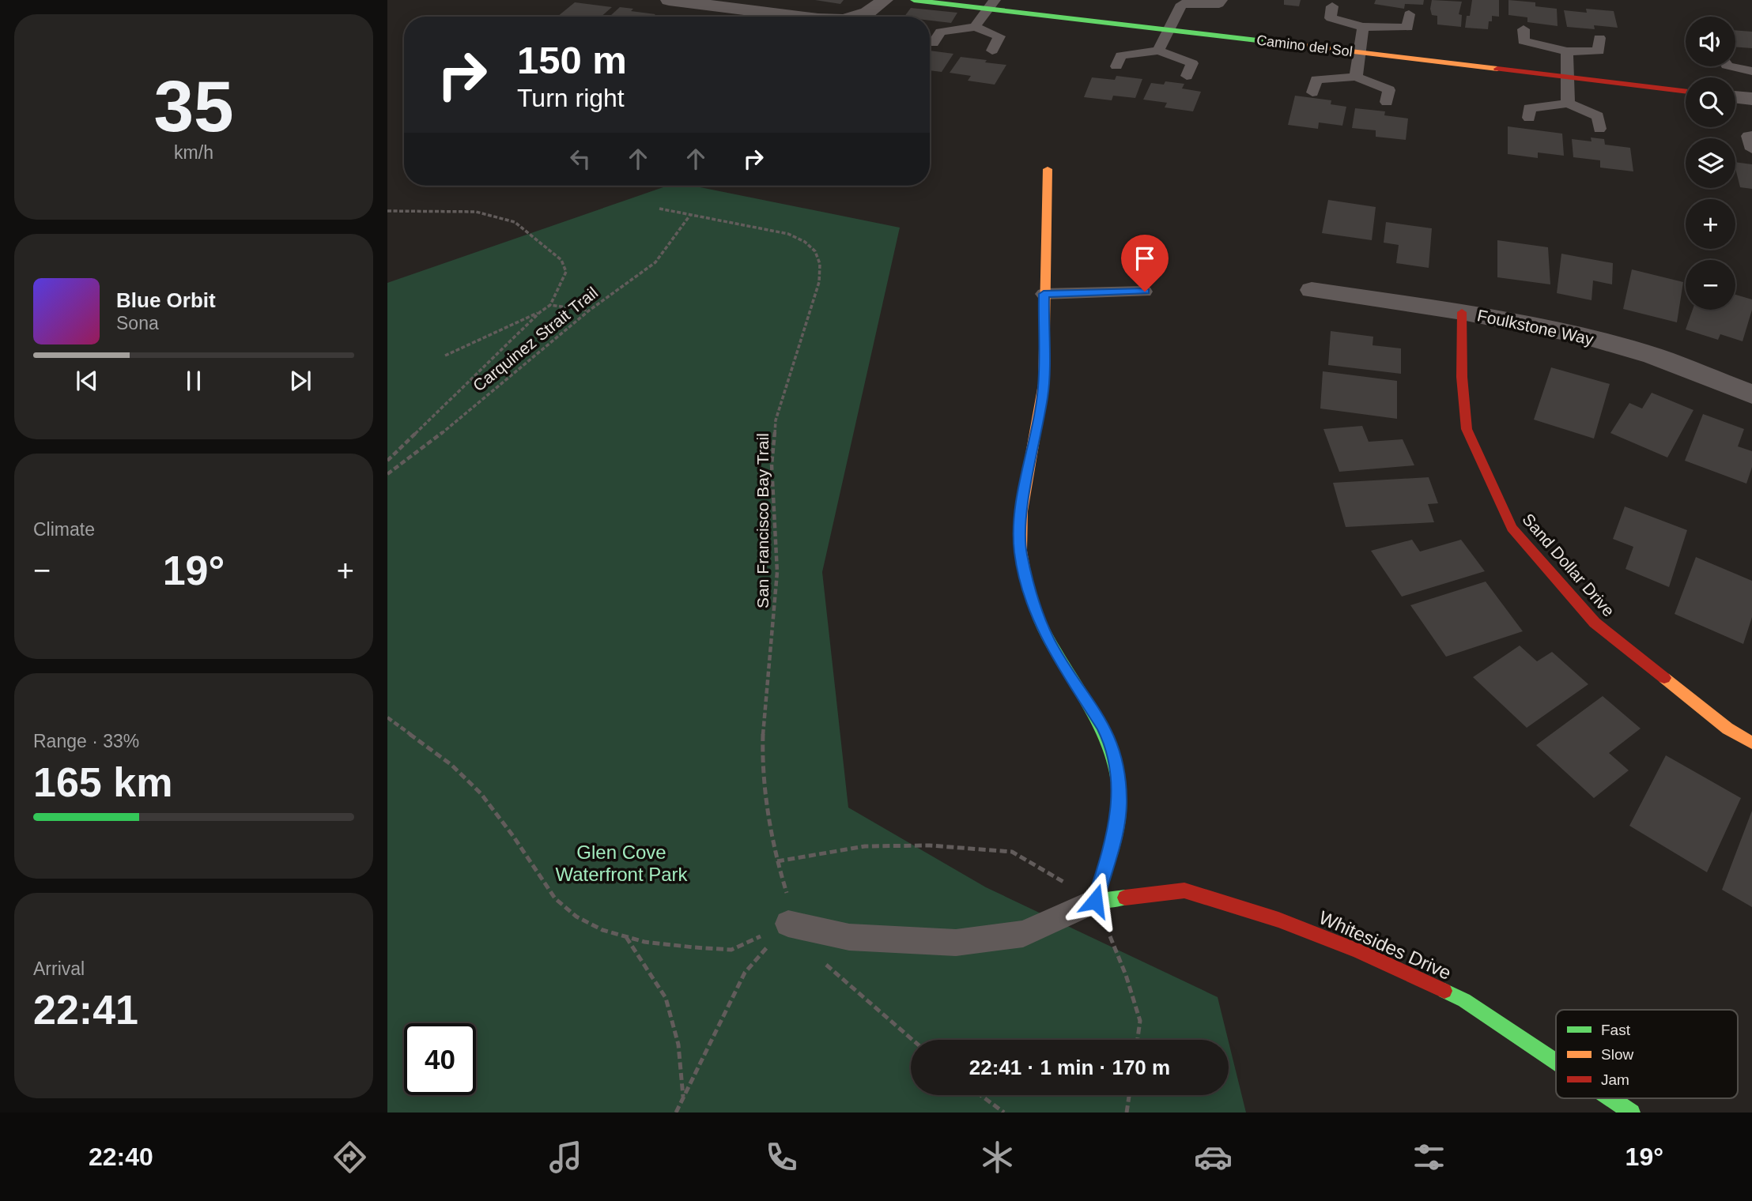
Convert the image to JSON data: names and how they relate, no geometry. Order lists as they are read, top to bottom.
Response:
{
  "streets": {
    "street": [
      "Camino del Sol",
      "Foulkstone Way",
      "Sand Dollar Drive",
      "Whitesides Drive"
    ],
    "path": ["Carquinez Strait Trail", "San Francisco Bay Trail"]
  },
  "crossings": [
    ["Foulkstone Way", "Sand Dollar Drive"],
    ["Carquinez Strait Trail", "San Francisco Bay Trail"],
    ["San Francisco Bay Trail", "Whitesides Drive"]
  ],
  "parks": ["Glen Cove Waterfront Park"],
  "legend": ["Fast", "Slow", "Jam"],
  "page": {
    "tile": [
      ["35", "km/h"],
      "Climate",
      ["Range · 33%", "165 km"],
      ["Arrival", "22:41"]
    ],
    "map_buttons": ["+", "−"],
    "turn": ["150 m", "Turn right"],
    "song": ["Blue Orbit", "Sona"],
    "heat": ["−", "19°", "+"],
    "limit": "40",
    "trip": "22:41 · 1 min · 170 m",
    "tabs": ["22:40", "19°"]
  }
}
